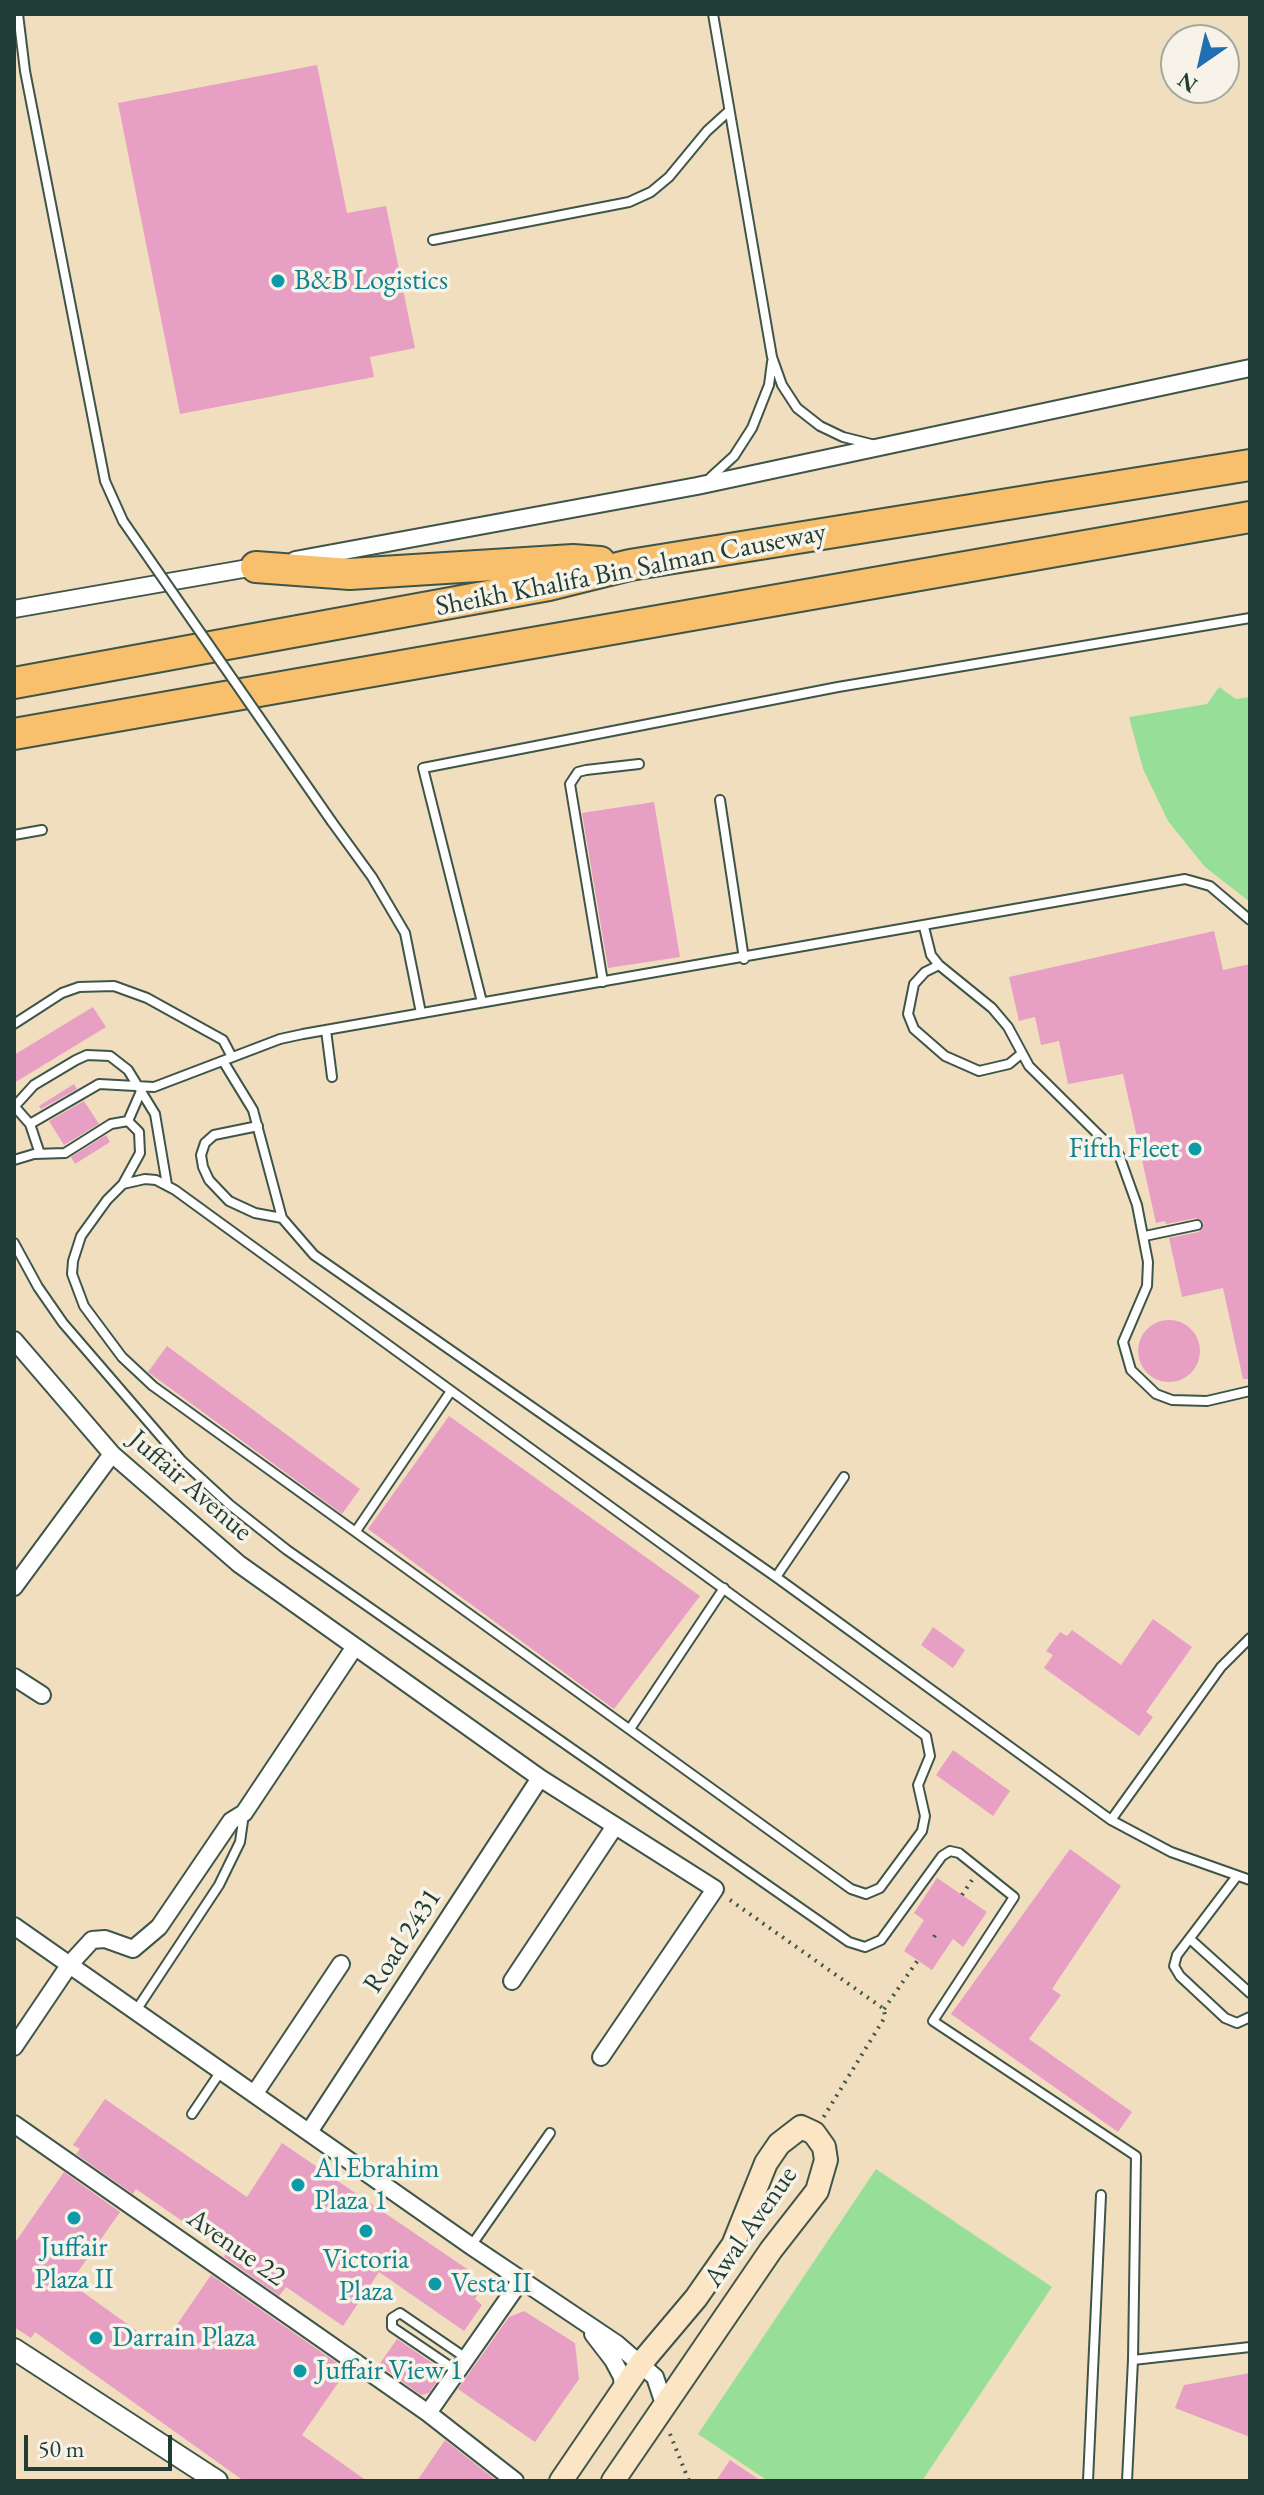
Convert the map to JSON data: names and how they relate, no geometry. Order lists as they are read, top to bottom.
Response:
{
  "streets": {
    "highway": ["Sheikh Khalifa Bin Salman Causeway"],
    "main road": ["Awal Avenue"],
    "street": ["Juffair Avenue", "Road 2431", "Avenue 22"]
  },
  "crossings": [
    ["Juffair Avenue", "Road 2431"]
  ],
  "places": [
    "B&B Logistics",
    "Fifth Fleet",
    "Al Ebrahim Plaza 1",
    "Juffair Plaza II",
    "Victoria Plaza",
    "Vesta II",
    "Darrain Plaza",
    "Juffair View 1"
  ],
  "scale_bar": "50 m",
  "north": "bottom left"
}
